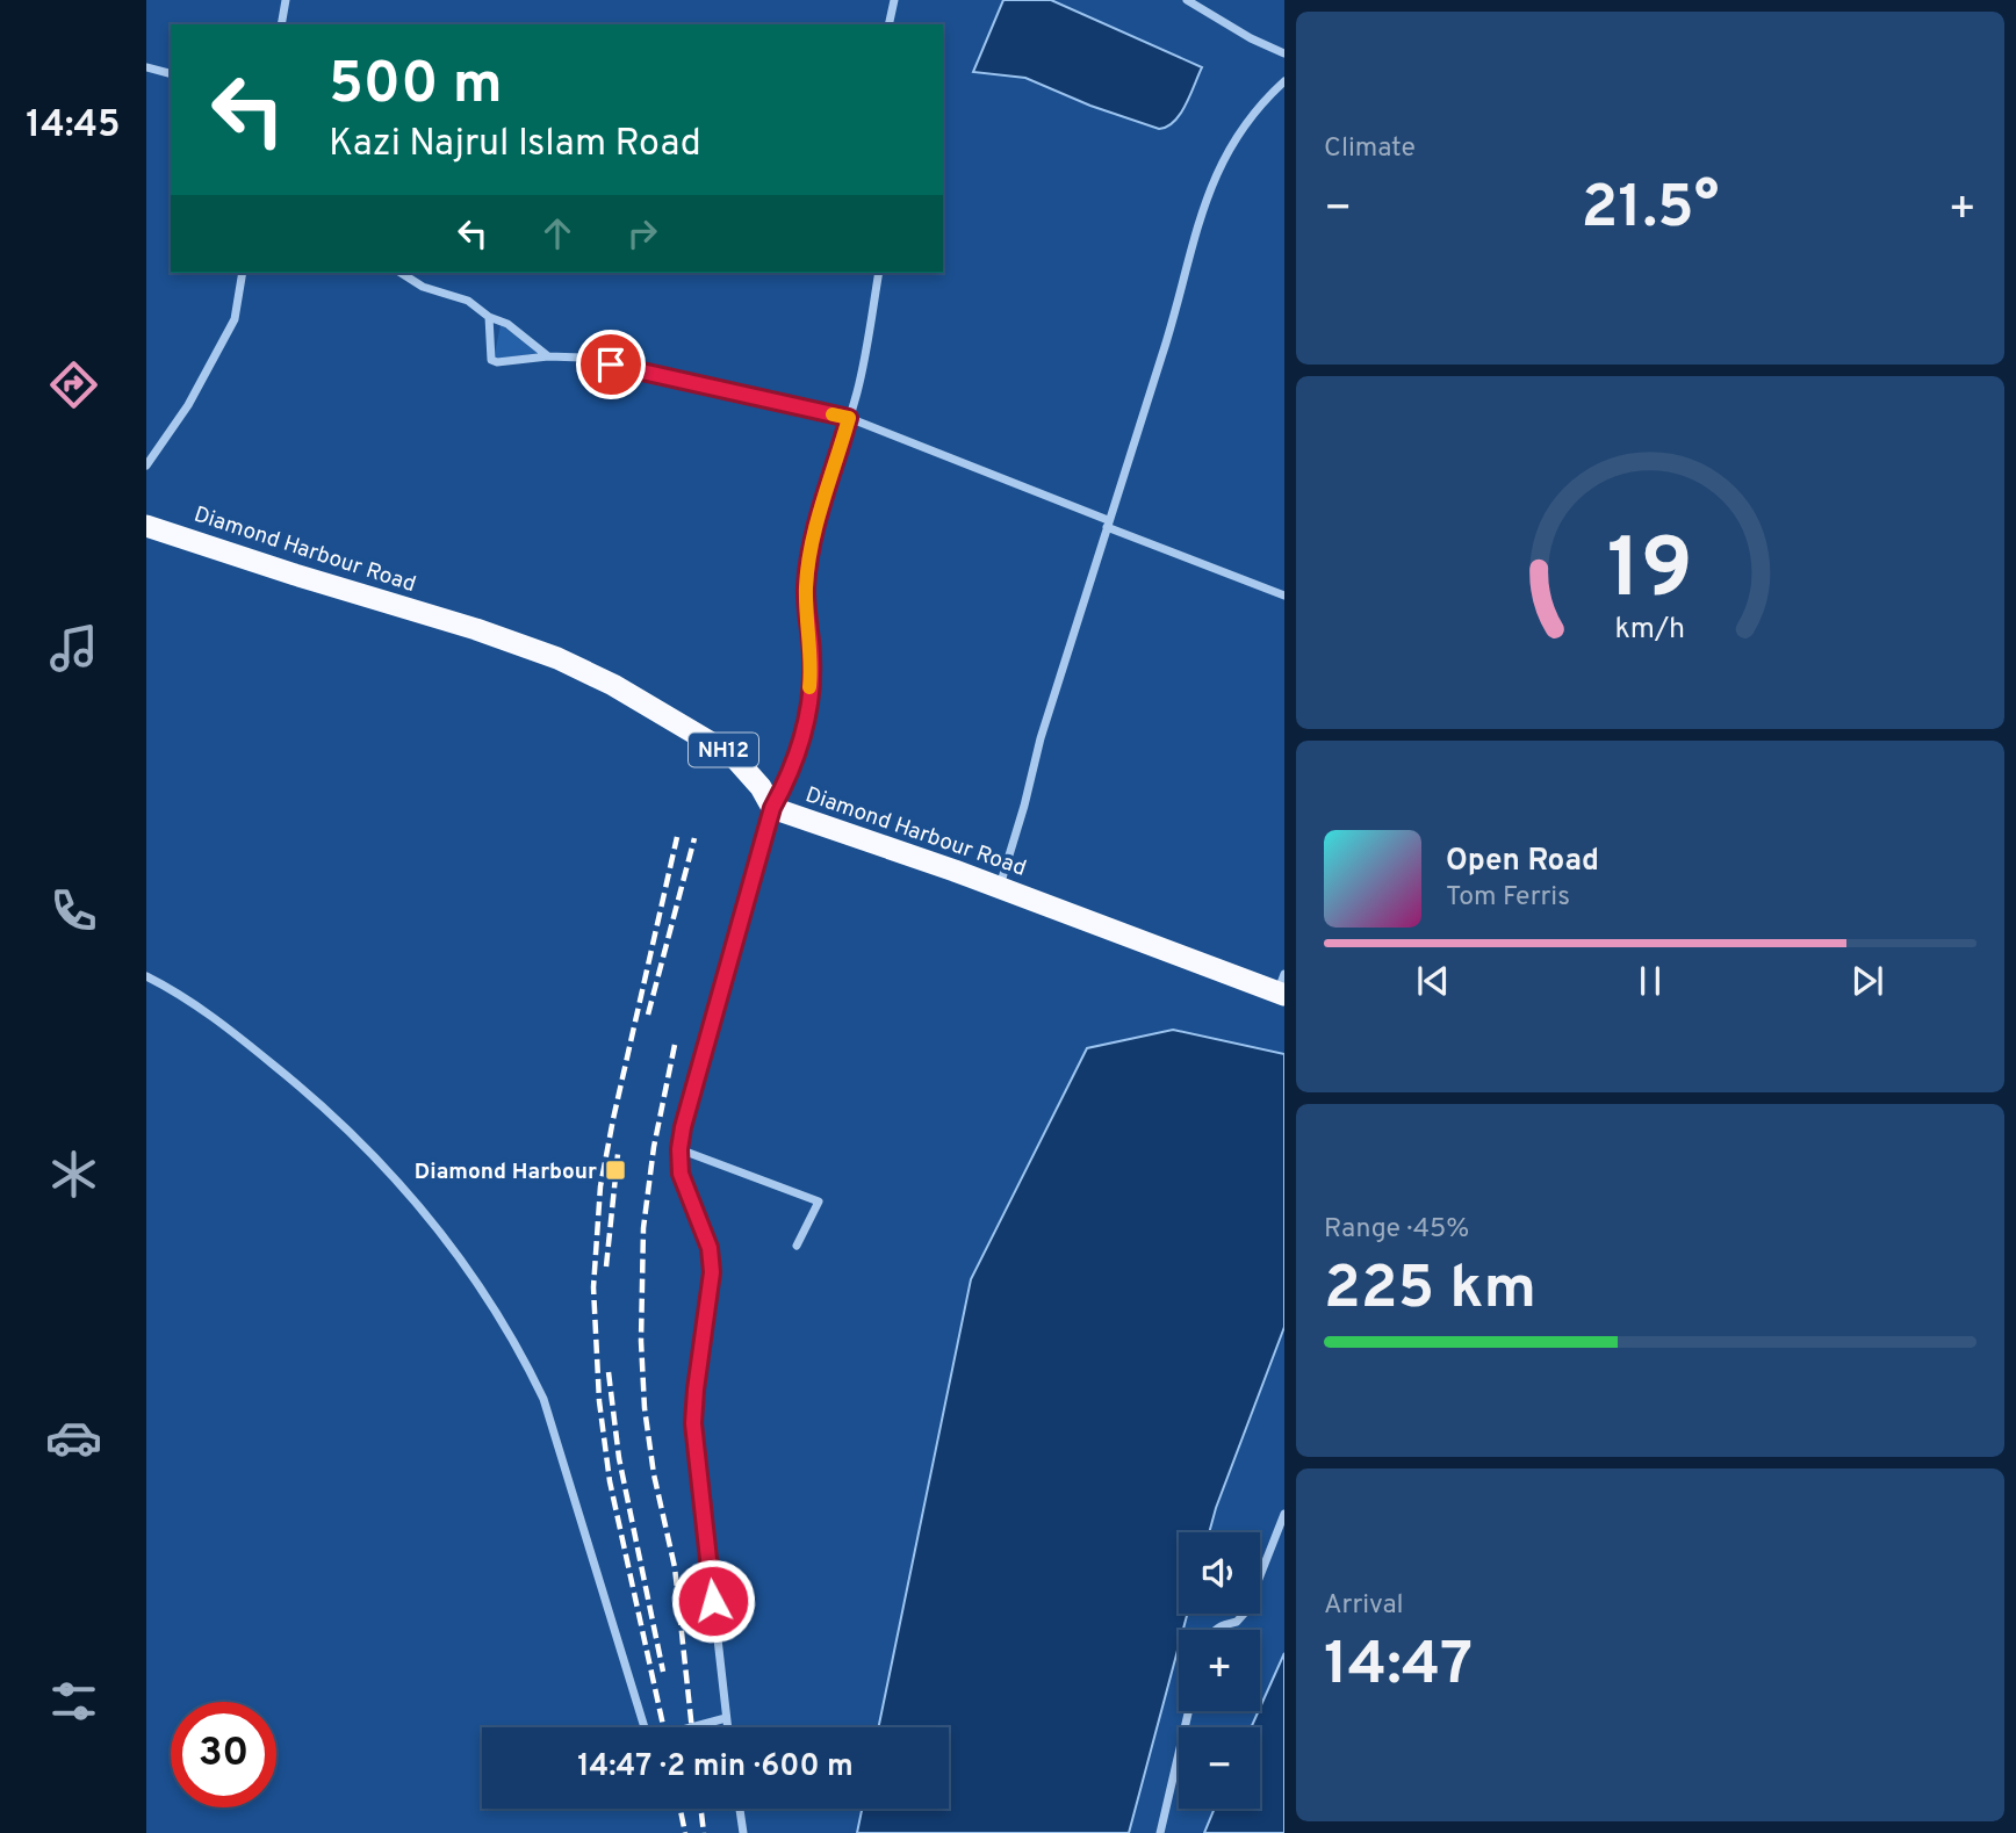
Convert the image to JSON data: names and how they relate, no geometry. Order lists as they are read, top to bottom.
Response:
{
  "streets": {
    "highway": ["Diamond Harbour Road", "NH12"]
  },
  "places": {
    "transit": ["Diamond Harbour"]
  },
  "page": {
    "tabs": "14:45",
    "tile": [
      "Climate",
      ["Range · 45%", "225 km"],
      ["Arrival", "14:47"]
    ],
    "turn": ["500 m", "Kazi Najrul Islam Road"],
    "heat": ["−", "21.5°", "+"],
    "song": ["Open Road", "Tom Ferris"],
    "map_buttons": ["+", "−"],
    "limit": "30",
    "trip": "14:47 · 2 min · 600 m",
    "gauge": ["19", "km/h"]
  }
}
